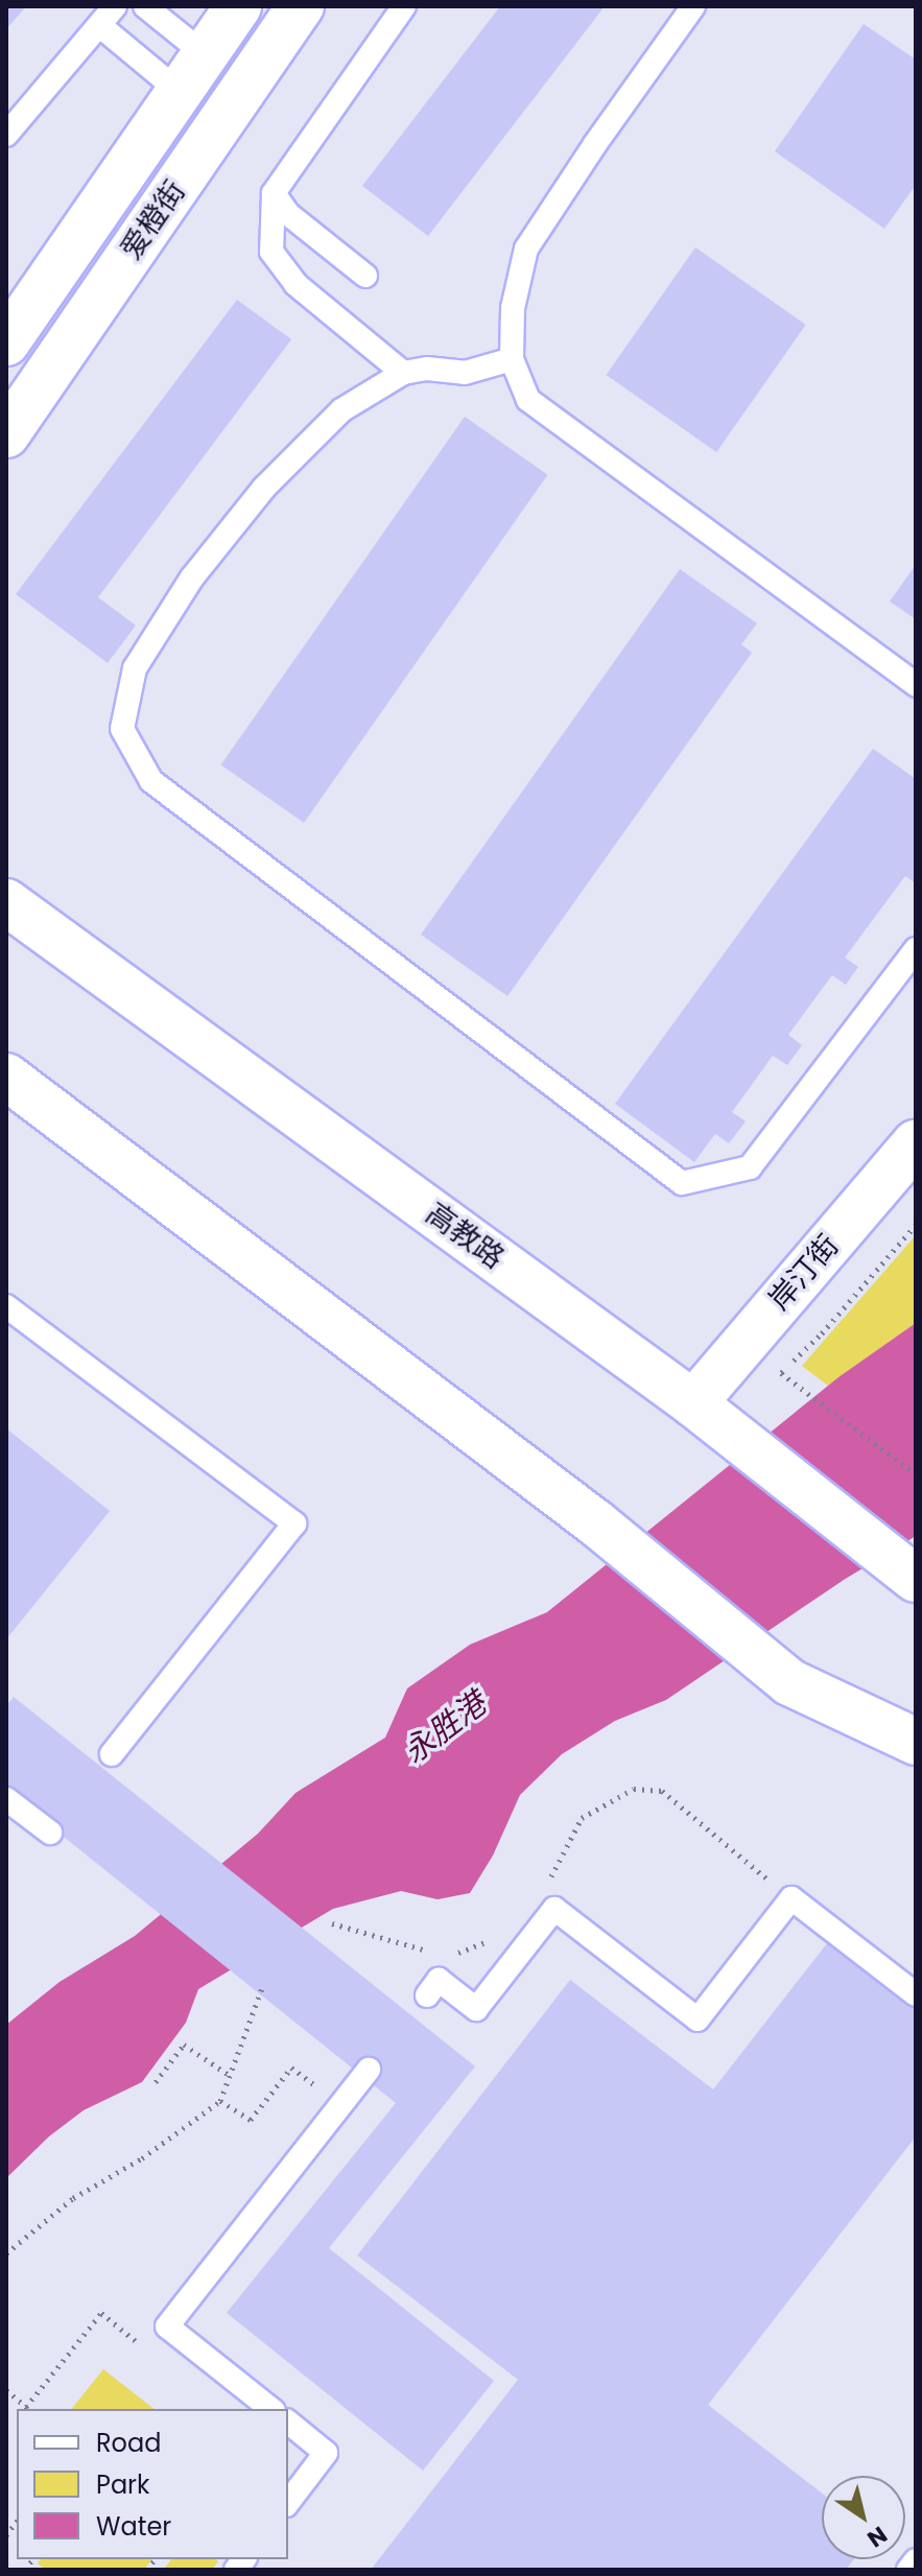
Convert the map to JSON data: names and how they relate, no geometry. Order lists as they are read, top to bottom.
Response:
{
  "streets": {
    "main road": ["爱橙街", "高教路", "岸汀街"]
  },
  "crossings": [
    ["高教路", "岸汀街"]
  ],
  "water": ["永胜港"],
  "legend": ["Road", "Park", "Water"],
  "north": "bottom right"
}
